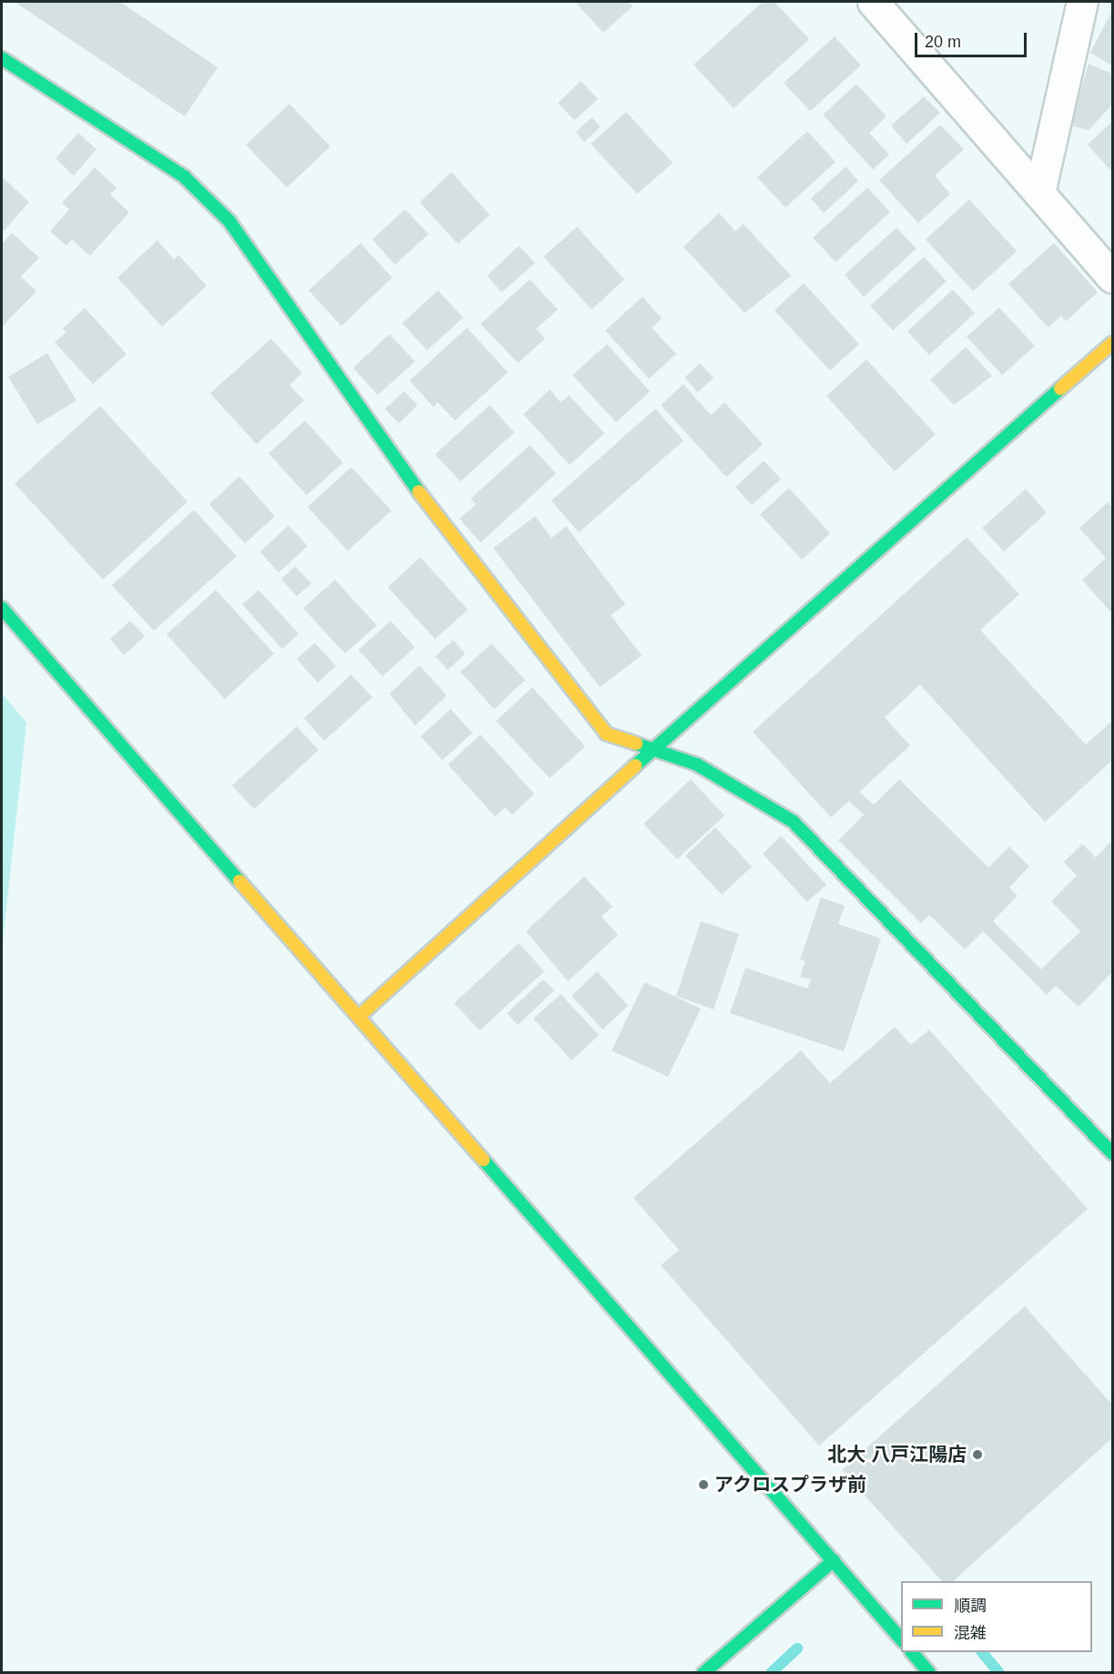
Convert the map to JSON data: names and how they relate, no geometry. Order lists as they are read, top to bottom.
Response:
{
  "places": ["北大 八戸江陽店", "アクロスプラザ前"],
  "legend": ["順調", "混雑"],
  "scale_bar": "20 m"
}
